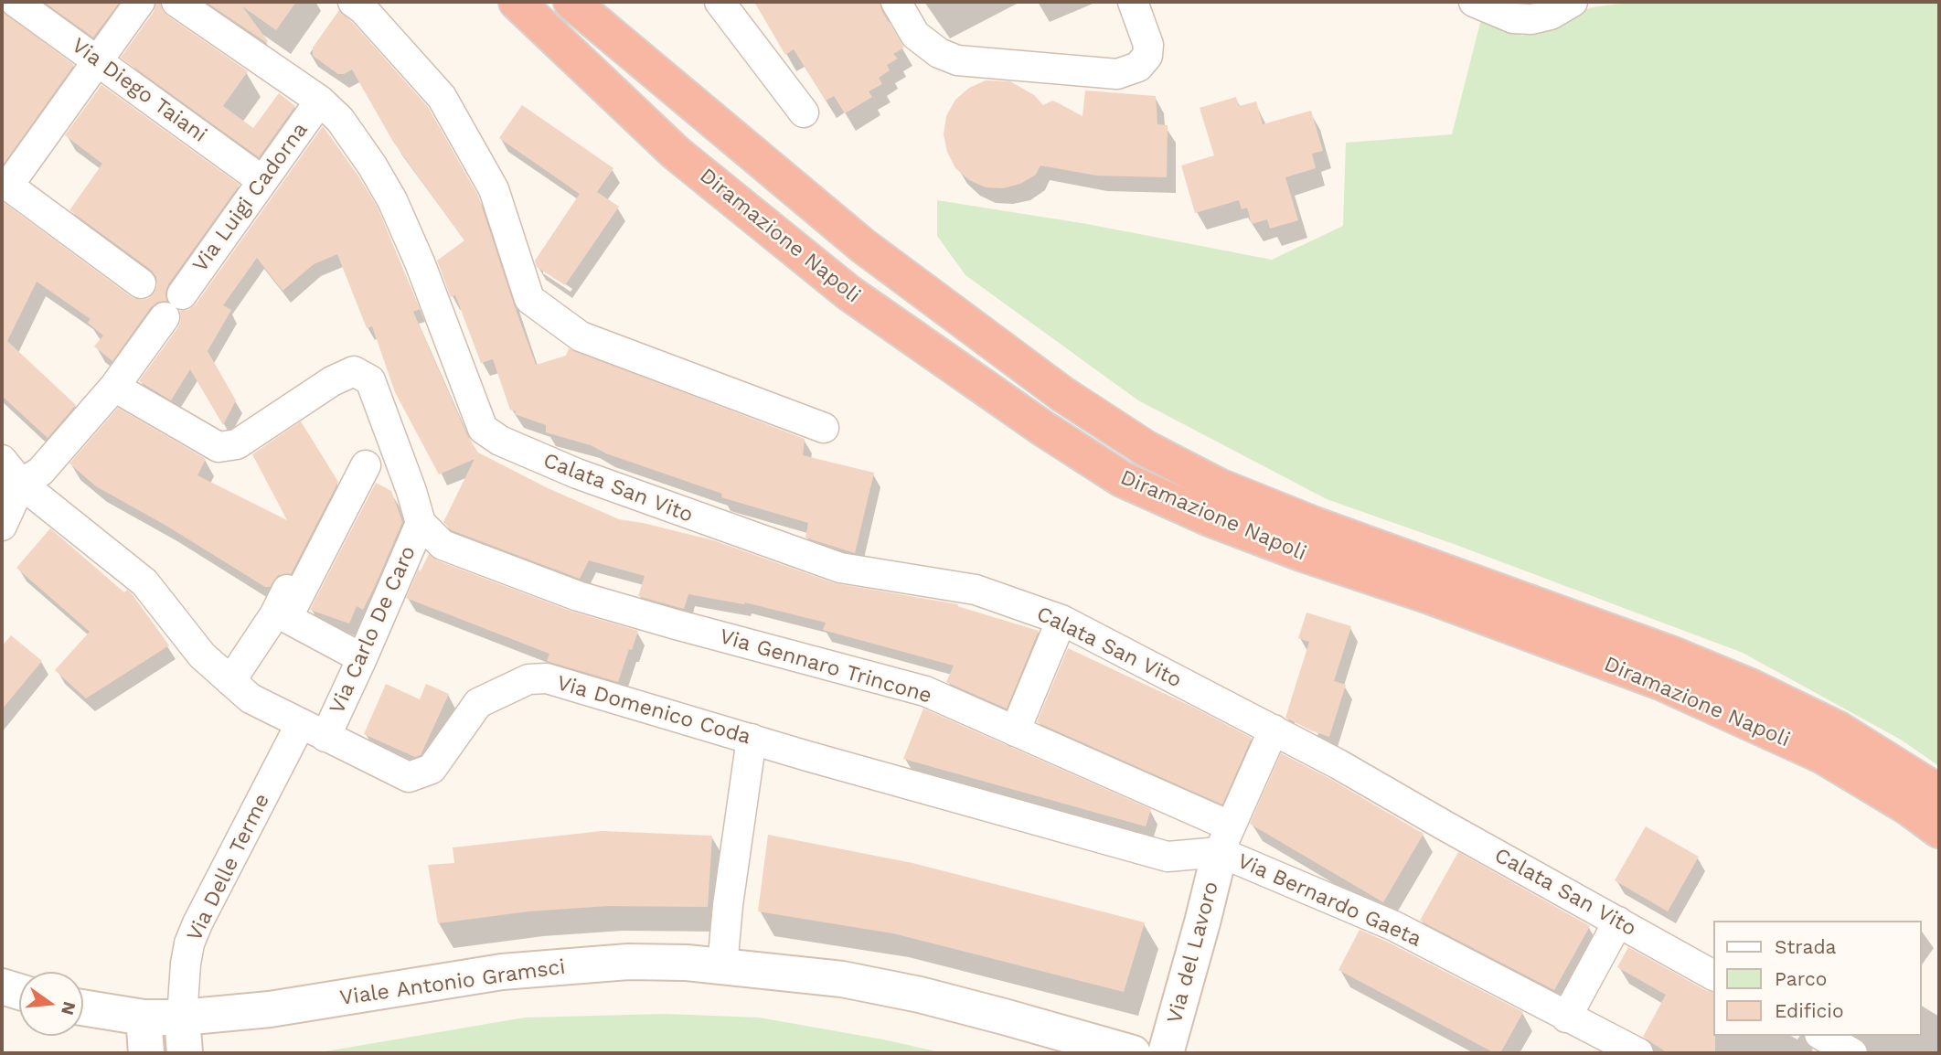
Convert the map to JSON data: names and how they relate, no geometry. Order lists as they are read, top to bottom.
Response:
{
  "streets": {
    "highway": ["Diramazione Napoli"],
    "main road": ["Via del Lavoro", "Viale Antonio Gramsci"],
    "street": [
      "Via Diego Taiani",
      "Via Luigi Cadorna",
      "Calata San Vito",
      "Via Carlo De Caro",
      "Via Gennaro Trincone",
      "Via Domenico Coda",
      "Via Delle Terme",
      "Via Bernardo Gaeta"
    ]
  },
  "crossings": [
    ["Via Diego Taiani", "Via Luigi Cadorna"],
    ["Via Luigi Cadorna", "Calata San Vito"],
    ["Via Carlo De Caro", "Via Gennaro Trincone"],
    ["Via Carlo De Caro", "Via Domenico Coda"],
    ["Via Carlo De Caro", "Via Delle Terme"],
    ["Via Gennaro Trincone", "Via Bernardo Gaeta"],
    ["Via Gennaro Trincone", "Via del Lavoro"],
    ["Via Domenico Coda", "Via Delle Terme"],
    ["Via Domenico Coda", "Via Bernardo Gaeta"],
    ["Via Delle Terme", "Viale Antonio Gramsci"],
    ["Via Bernardo Gaeta", "Via del Lavoro"]
  ],
  "legend": ["Strada", "Parco", "Edificio"],
  "north": "right"
}
